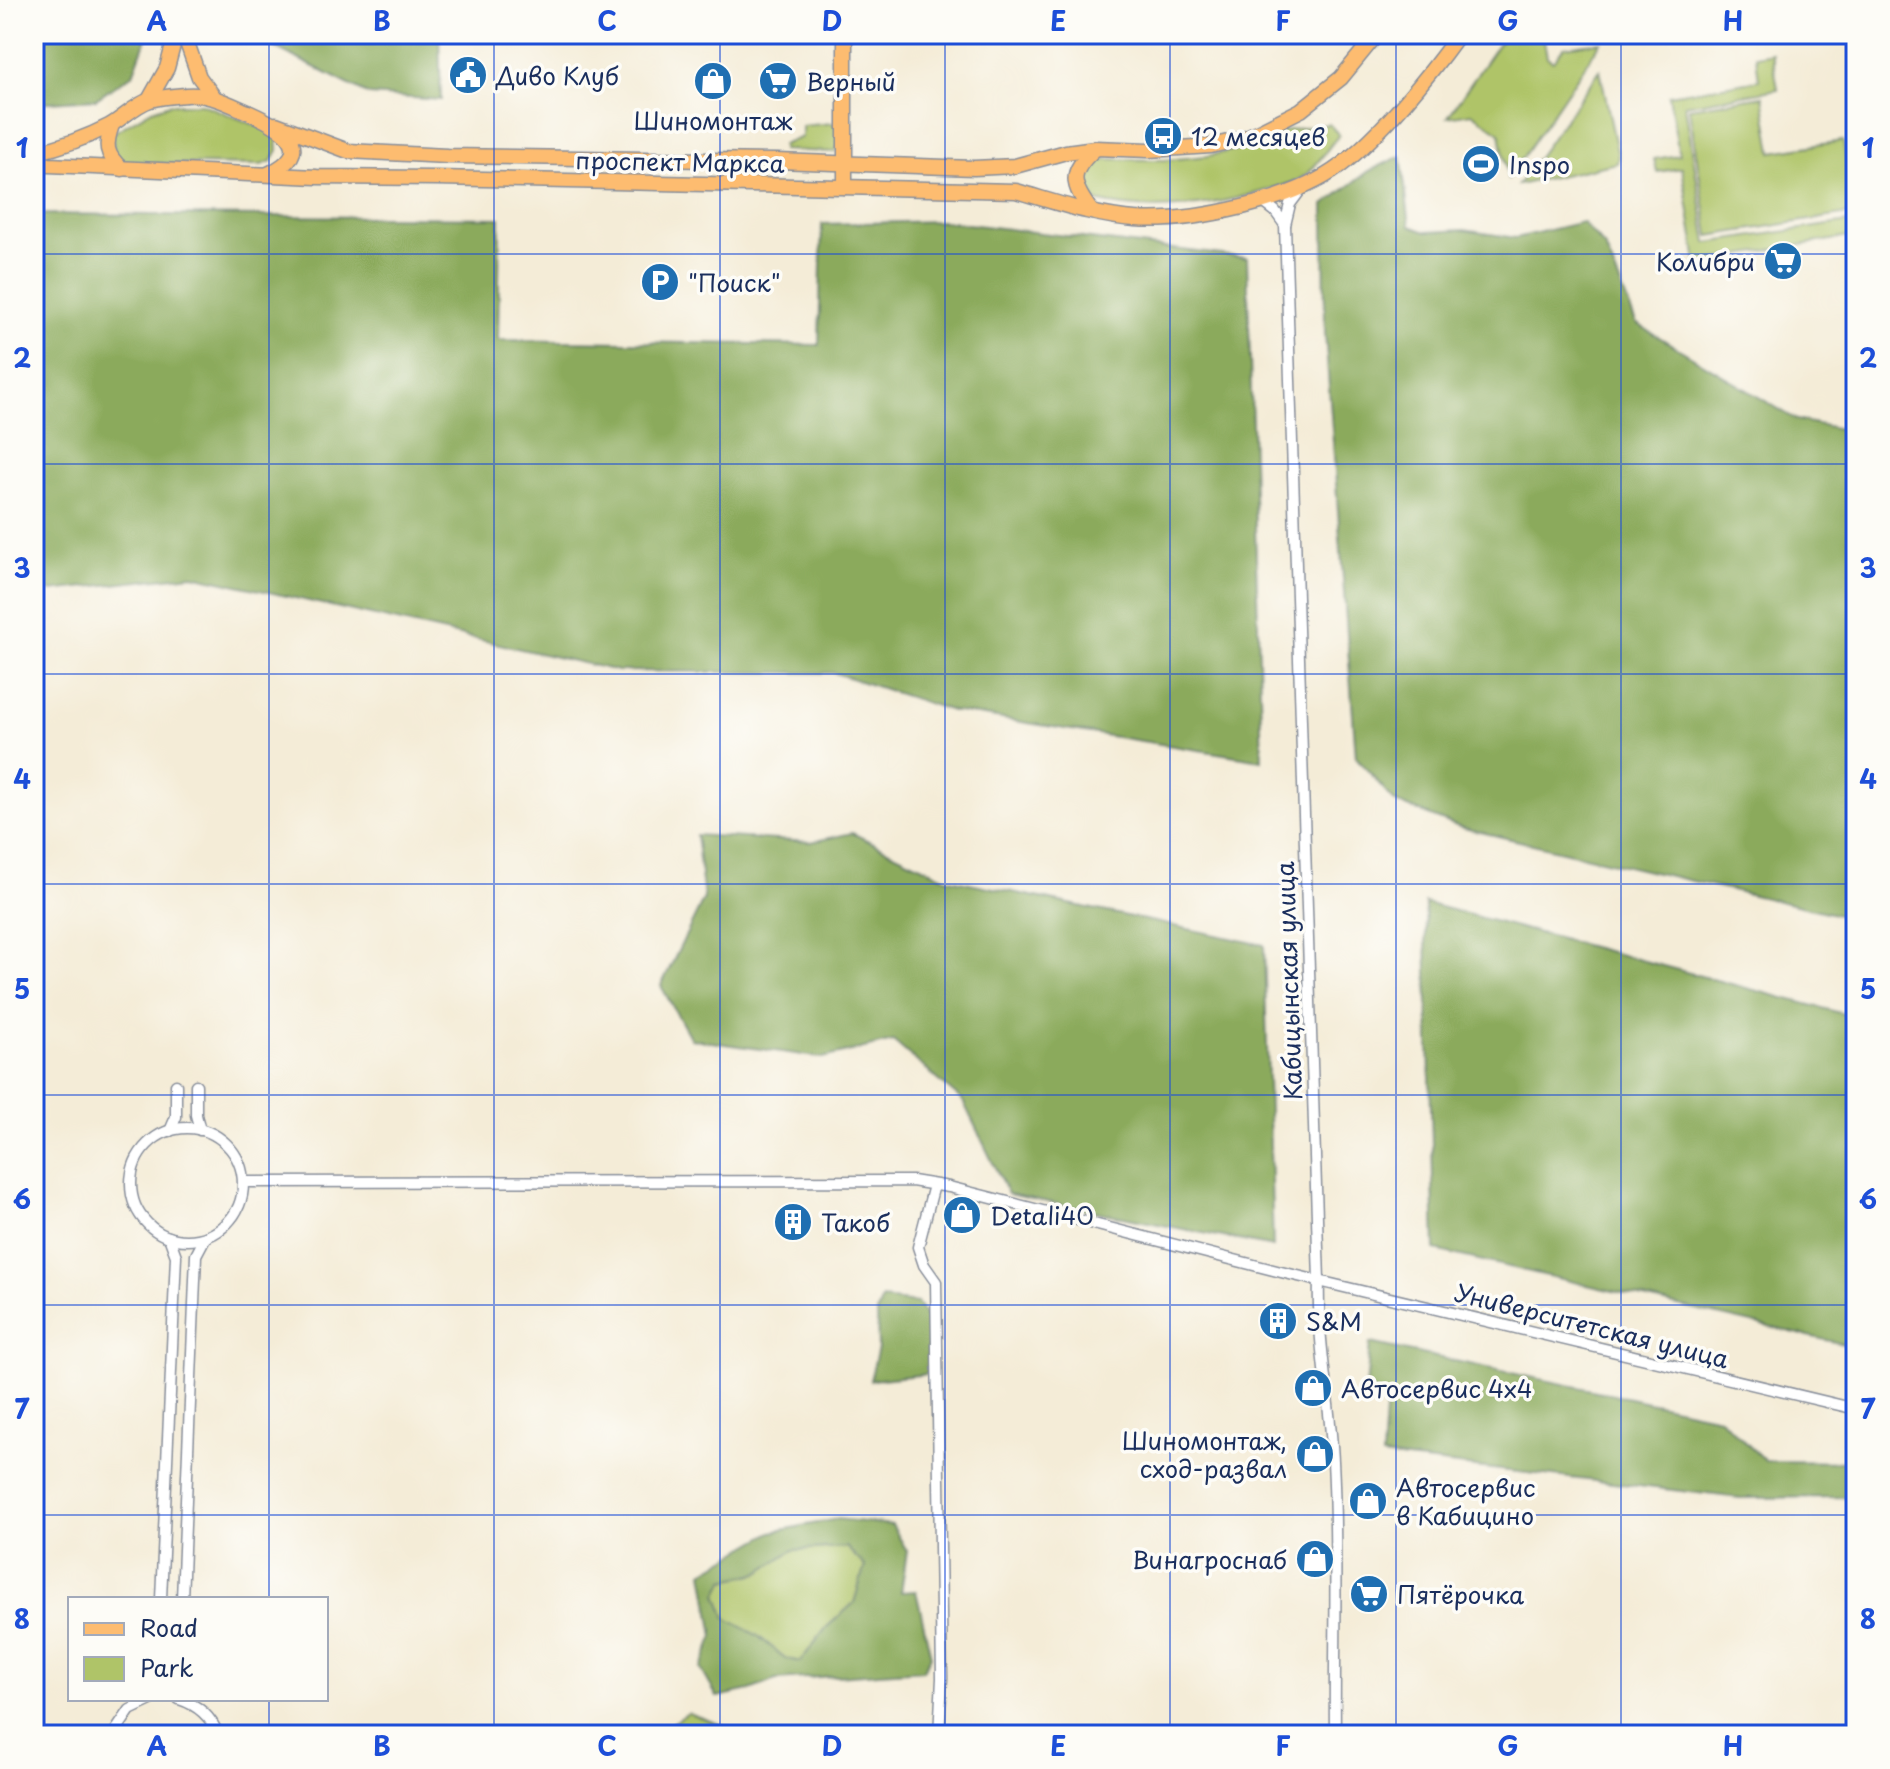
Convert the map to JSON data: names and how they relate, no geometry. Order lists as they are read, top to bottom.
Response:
{
  "streets": {
    "main road": ["проспект Маркса"],
    "street": ["Кабицынская улица", "Университетская улица"]
  },
  "crossings": [
    ["Кабицынская улица", "Университетская улица"]
  ],
  "places": {
    "public building": ["Диво Клуб"],
    "shop": [
      "Шиномонтаж",
      "Detali40",
      "Автосервис 4х4",
      "Шиномонтаж, сход-развал",
      "Автосервис в Кабицино",
      "Винагроснаб"
    ],
    "supermarket": ["Верный", "Колибри", "Пятёрочка"],
    "bus stop": ["12 месяцев"],
    "sports": ["Inspo"],
    "parking": ["\"Поиск\""],
    "building": ["Такоб", "S&M"]
  },
  "legend": ["Road", "Park"],
  "grid": {
    "columns": [
      "A",
      "B",
      "C",
      "D",
      "E",
      "F",
      "G",
      "H"
    ],
    "rows": [
      "1",
      "2",
      "3",
      "4",
      "5",
      "6",
      "7",
      "8"
    ]
  }
}
